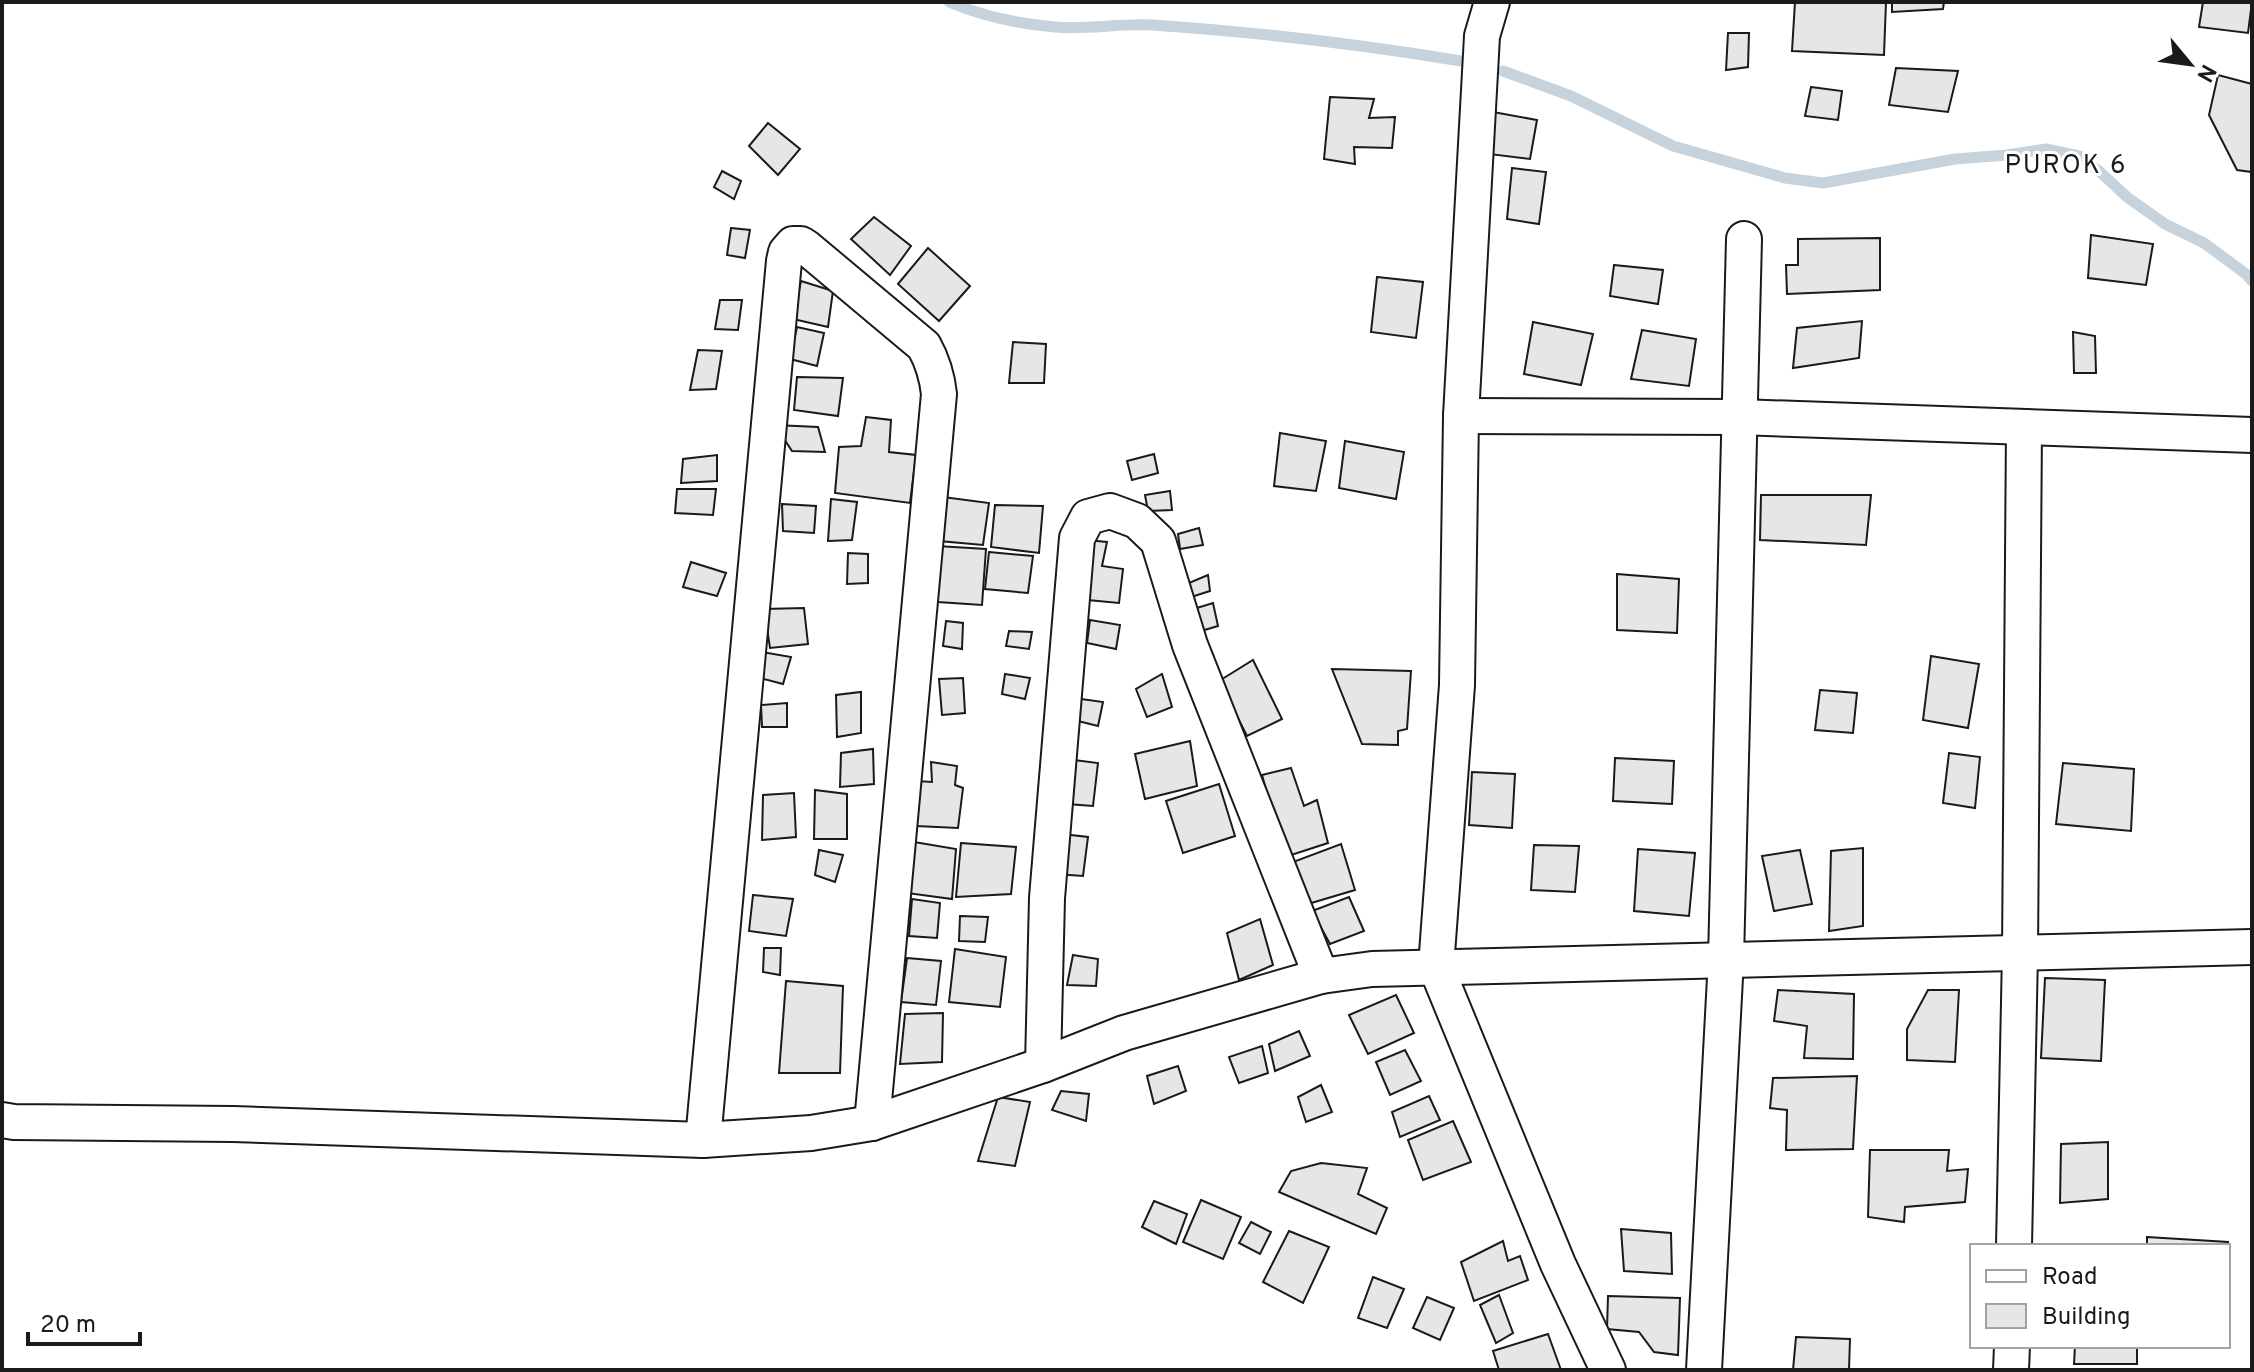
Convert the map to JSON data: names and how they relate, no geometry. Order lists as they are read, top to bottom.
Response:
{
  "districts": ["PUROK 6"],
  "legend": ["Road", "Building"],
  "scale_bar": "20 m",
  "north": "bottom right"
}
